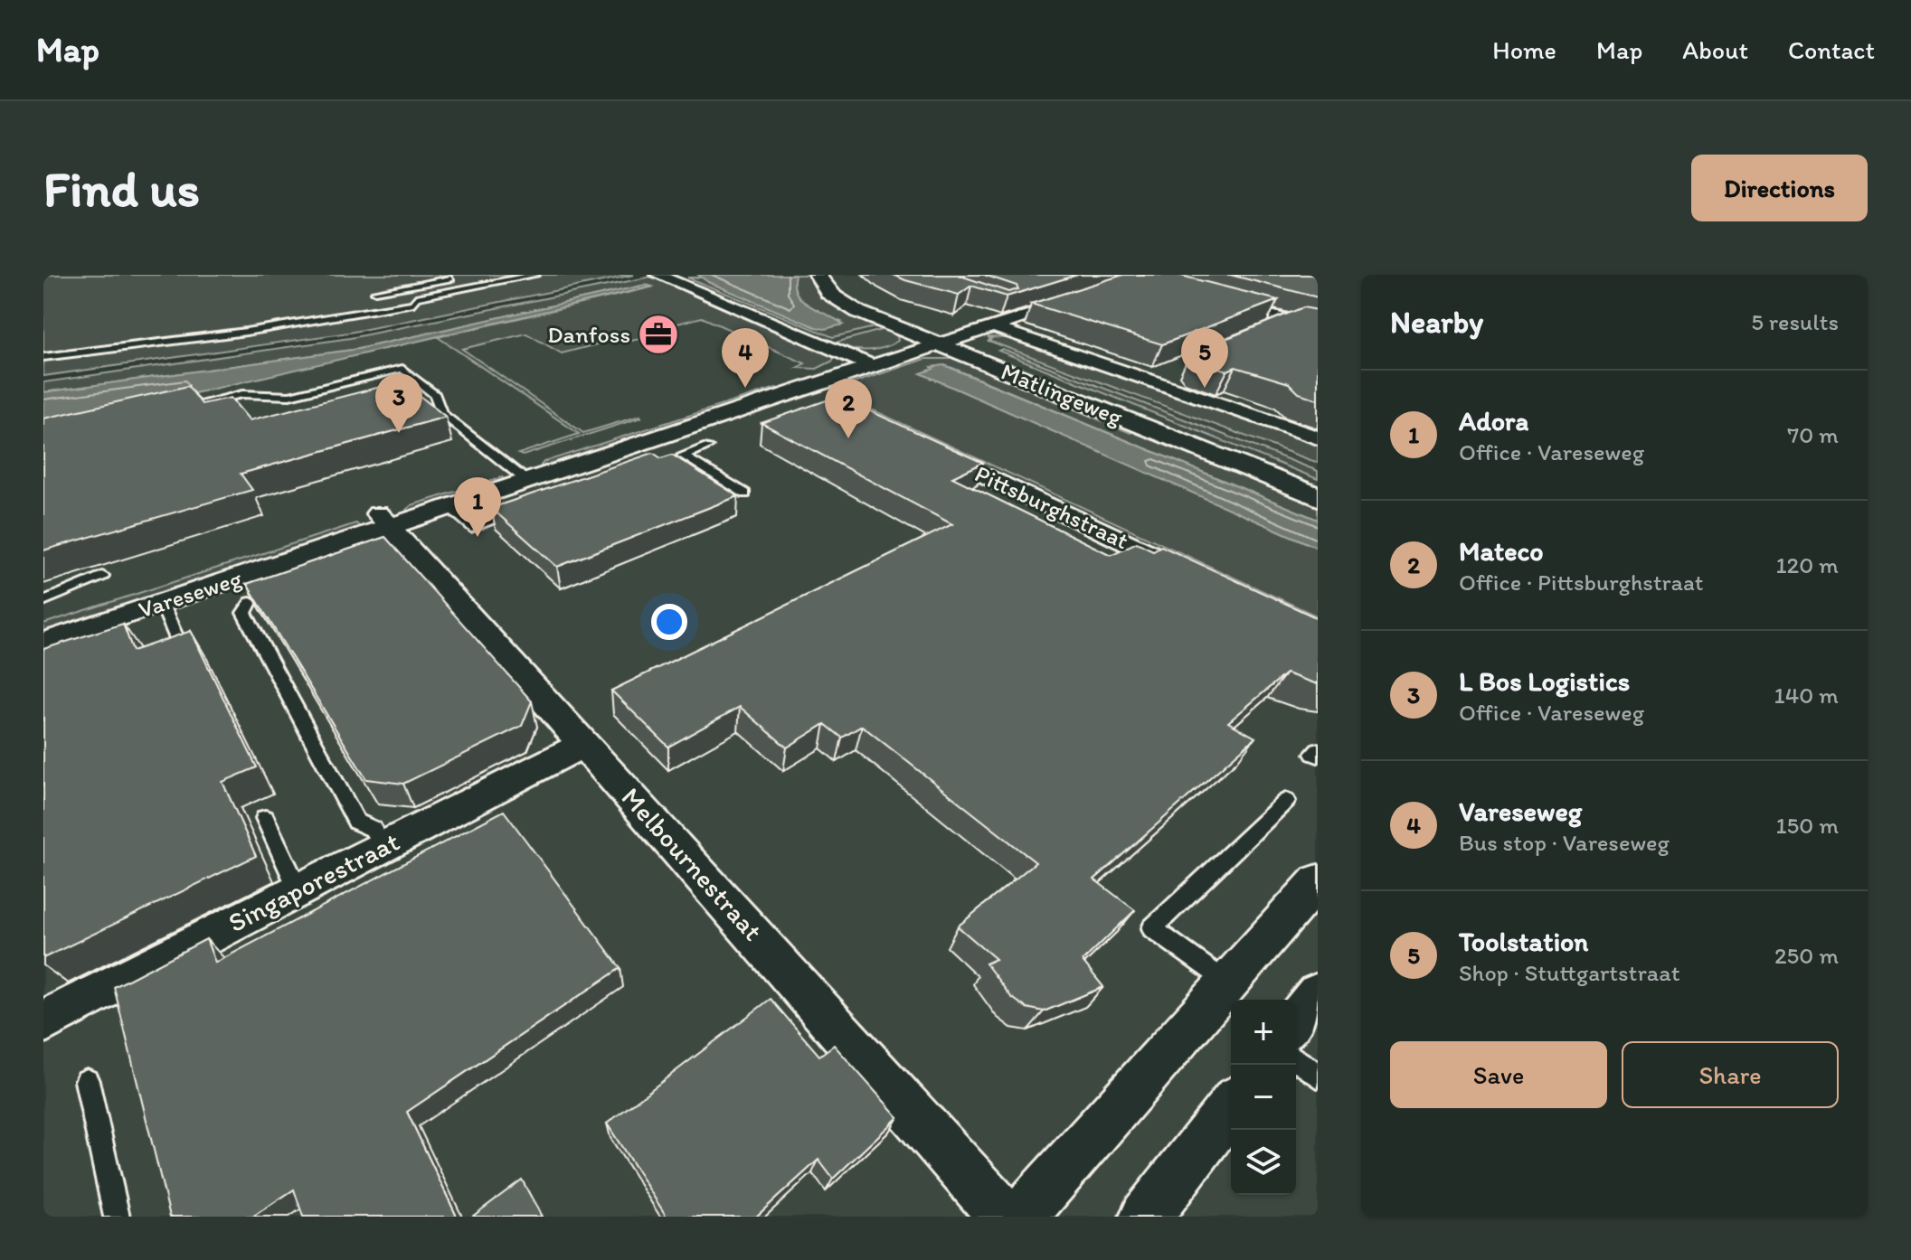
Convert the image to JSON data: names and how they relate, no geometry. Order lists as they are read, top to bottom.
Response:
{
  "streets": {
    "main road": ["Matlingeweg"],
    "street": [
      "Pittsburghstraat",
      "Vareseweg",
      "Melbournestraat",
      "Singaporestraat"
    ]
  },
  "crossings": [
    ["Matlingeweg", "Vareseweg"],
    ["Vareseweg", "Melbournestraat"],
    ["Melbournestraat", "Singaporestraat"]
  ],
  "places": {
    "office": ["Danfoss"]
  },
  "page": {
    "header": "Map",
    "nav": [
      "Home",
      "Map",
      "About",
      "Contact"
    ],
    "buttons": [
      "Directions",
      ["Save", "Share"]
    ],
    "title": "Find us",
    "heading": ["Nearby", "5 results"],
    "pins": [
      "4",
      "5",
      "3",
      "2",
      "1"
    ],
    "list": [
      {
        "mark": "1",
        "name": "Adora",
        "note": "Office · Vareseweg",
        "value": "70 m"
      },
      {
        "mark": "2",
        "name": "Mateco",
        "note": "Office · Pittsburghstraat",
        "value": "120 m"
      },
      {
        "mark": "3",
        "name": "L Bos Logistics",
        "note": "Office · Vareseweg",
        "value": "140 m"
      },
      {
        "mark": "4",
        "name": "Vareseweg",
        "note": "Bus stop · Vareseweg",
        "value": "150 m"
      },
      {
        "mark": "5",
        "name": "Toolstation",
        "note": "Shop · Stuttgartstraat",
        "value": "250 m"
      }
    ],
    "map_buttons": ["+", "−"]
  }
}
